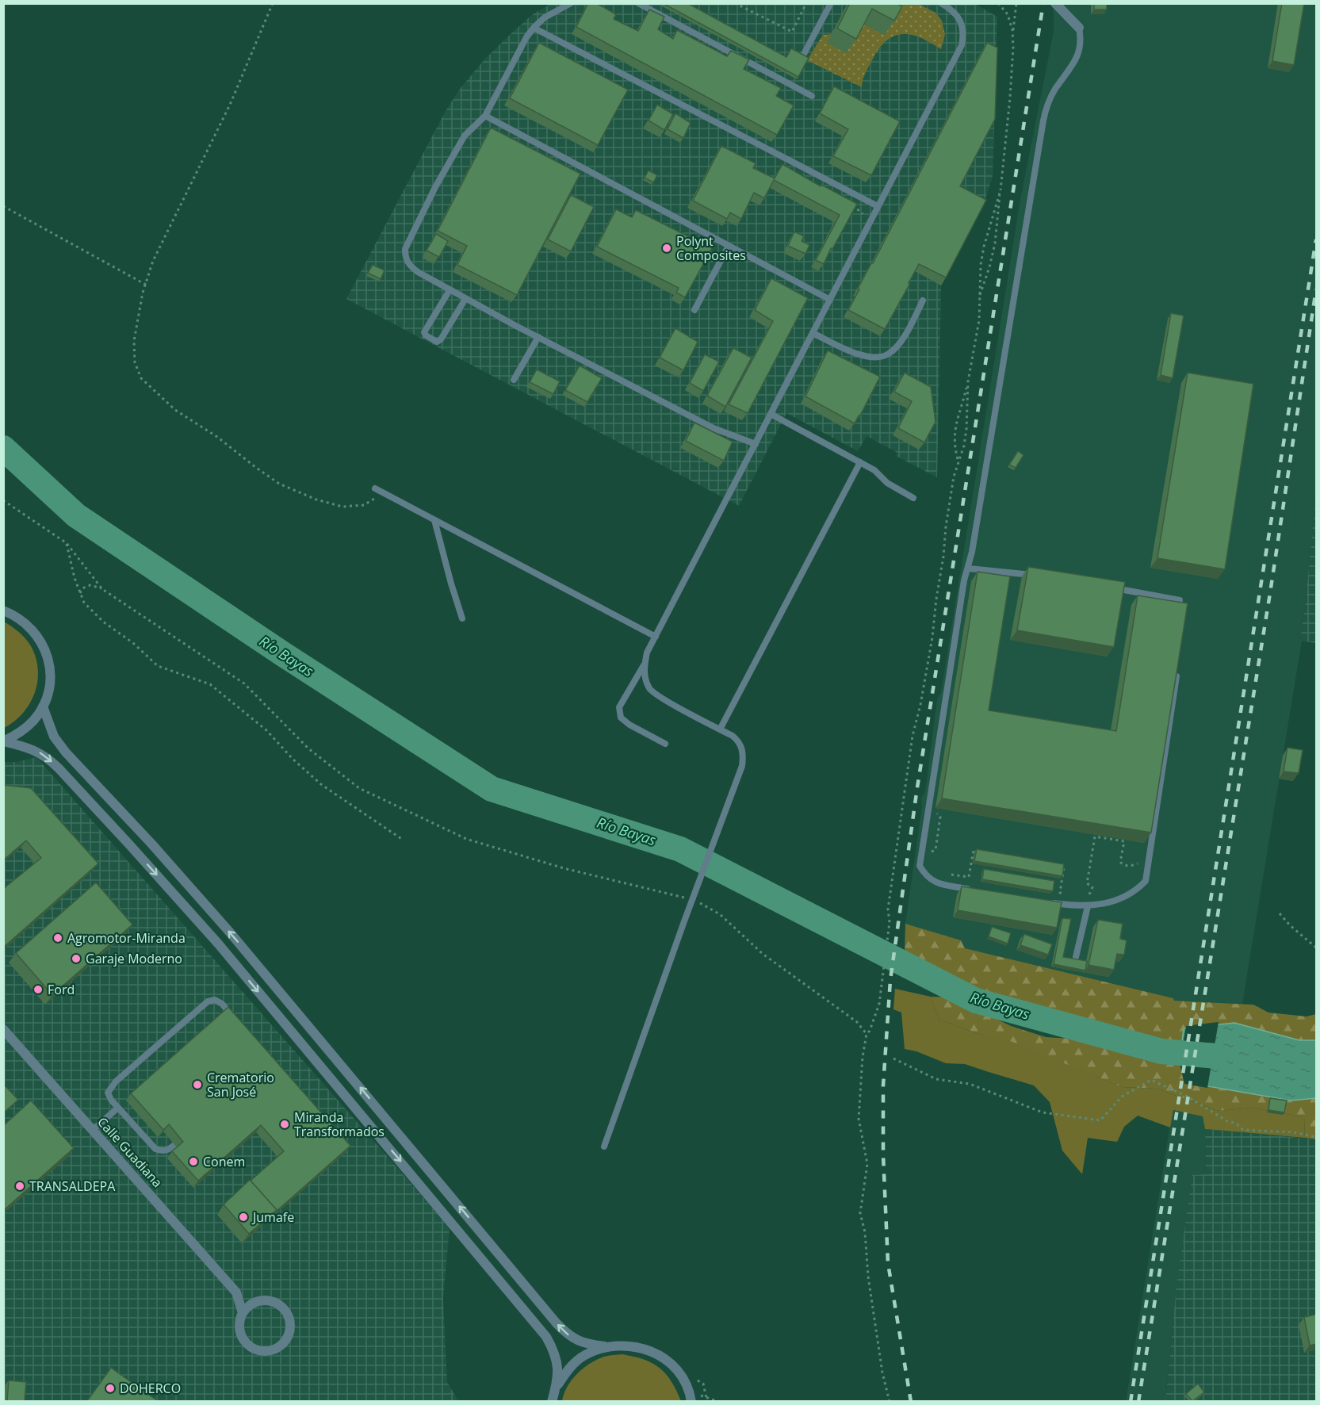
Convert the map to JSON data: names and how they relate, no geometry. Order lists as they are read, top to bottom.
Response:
{
  "streets": {
    "street": ["Calle Guadiana"]
  },
  "water": ["Río Bayas"],
  "places": [
    "Polynt Composites",
    "Agromotor-Miranda",
    "Garaje Moderno",
    "Ford",
    "Crematorio San José",
    "Miranda Transformados",
    "Conem",
    "TRANSALDEPA",
    "Jumafe",
    "DOHERCO"
  ]
}
